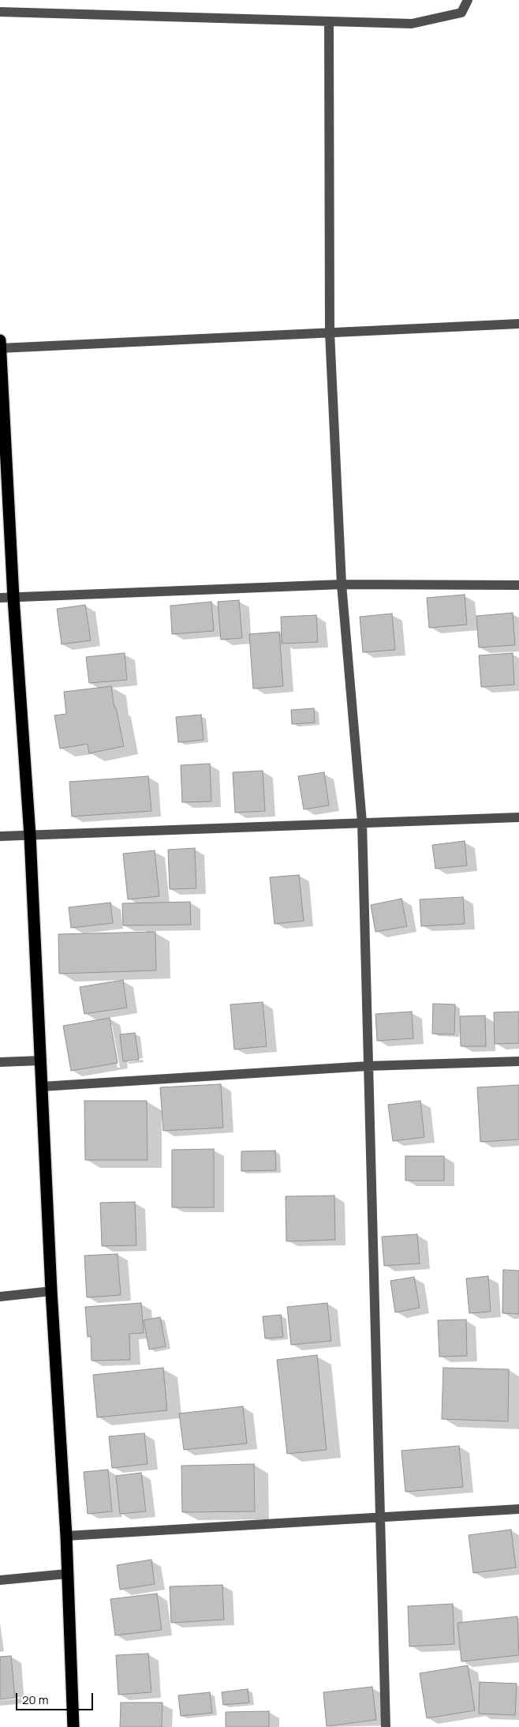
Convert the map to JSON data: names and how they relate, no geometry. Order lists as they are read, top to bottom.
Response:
{
  "scale_bar": "20 m"
}
